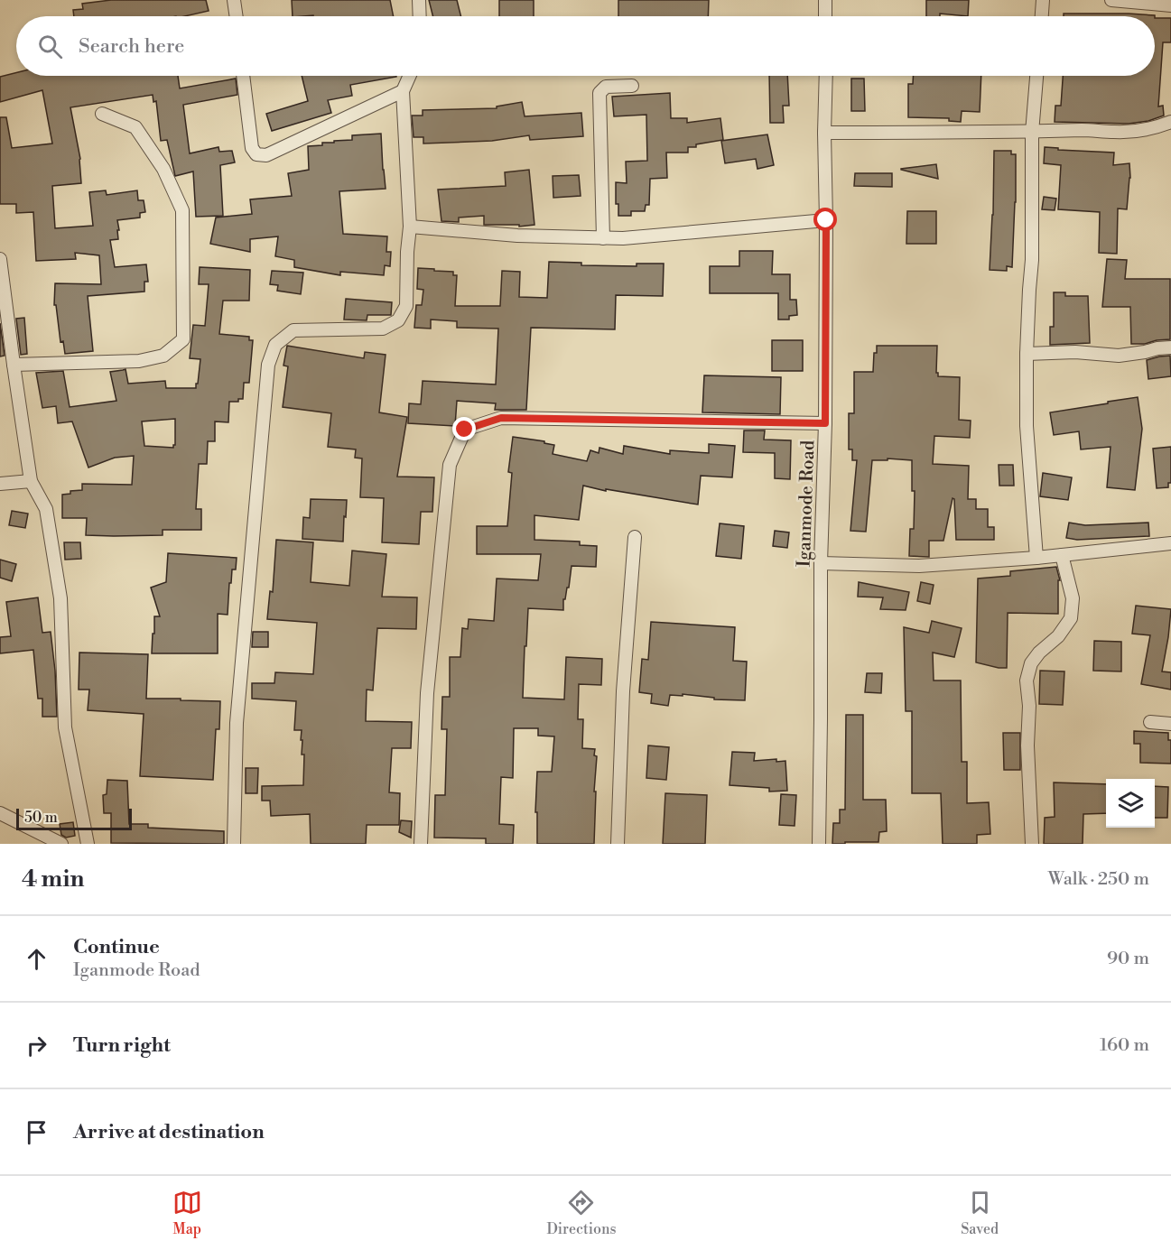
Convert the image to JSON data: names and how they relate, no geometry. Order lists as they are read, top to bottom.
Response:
{
  "streets": {
    "street": ["Iganmode Road"]
  },
  "scale_bar": "50 m",
  "page": {
    "search": "Search here",
    "scale": "50 m",
    "heading": ["4 min", "Walk · 250 m"],
    "list": [
      ["Continue", "Iganmode Road", "90 m"],
      ["Turn right", "160 m"],
      "Arrive at destination"
    ],
    "nav": ["Map", "Directions", "Saved"]
  }
}
